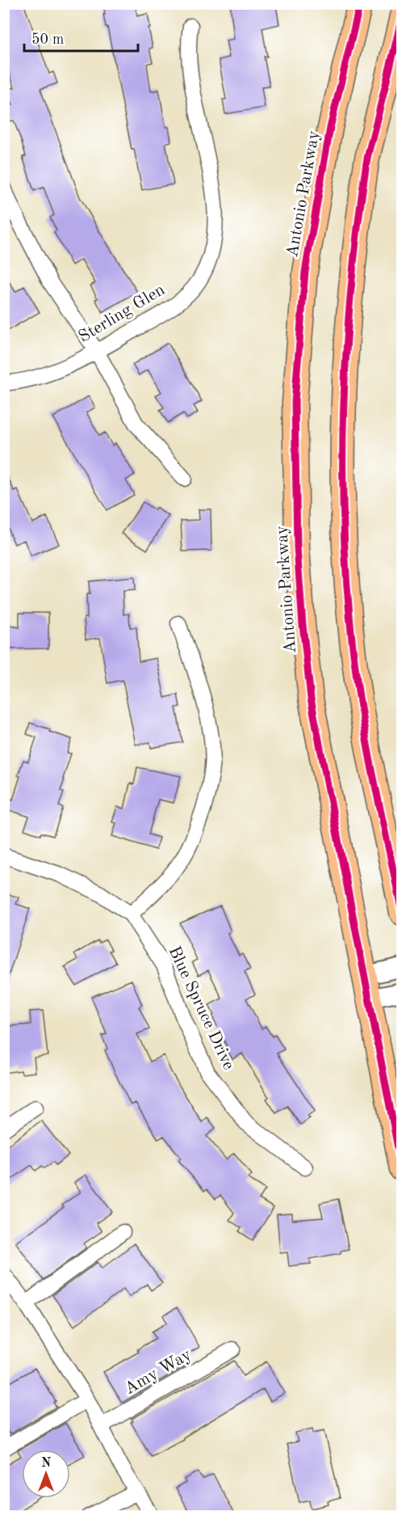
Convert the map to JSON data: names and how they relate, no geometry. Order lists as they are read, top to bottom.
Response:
{
  "streets": {
    "main road": ["Antonio Parkway"],
    "street": ["Sterling Glen", "Blue Spruce Drive", "Amy Way"]
  },
  "scale_bar": "50 m",
  "north": "top"
}
